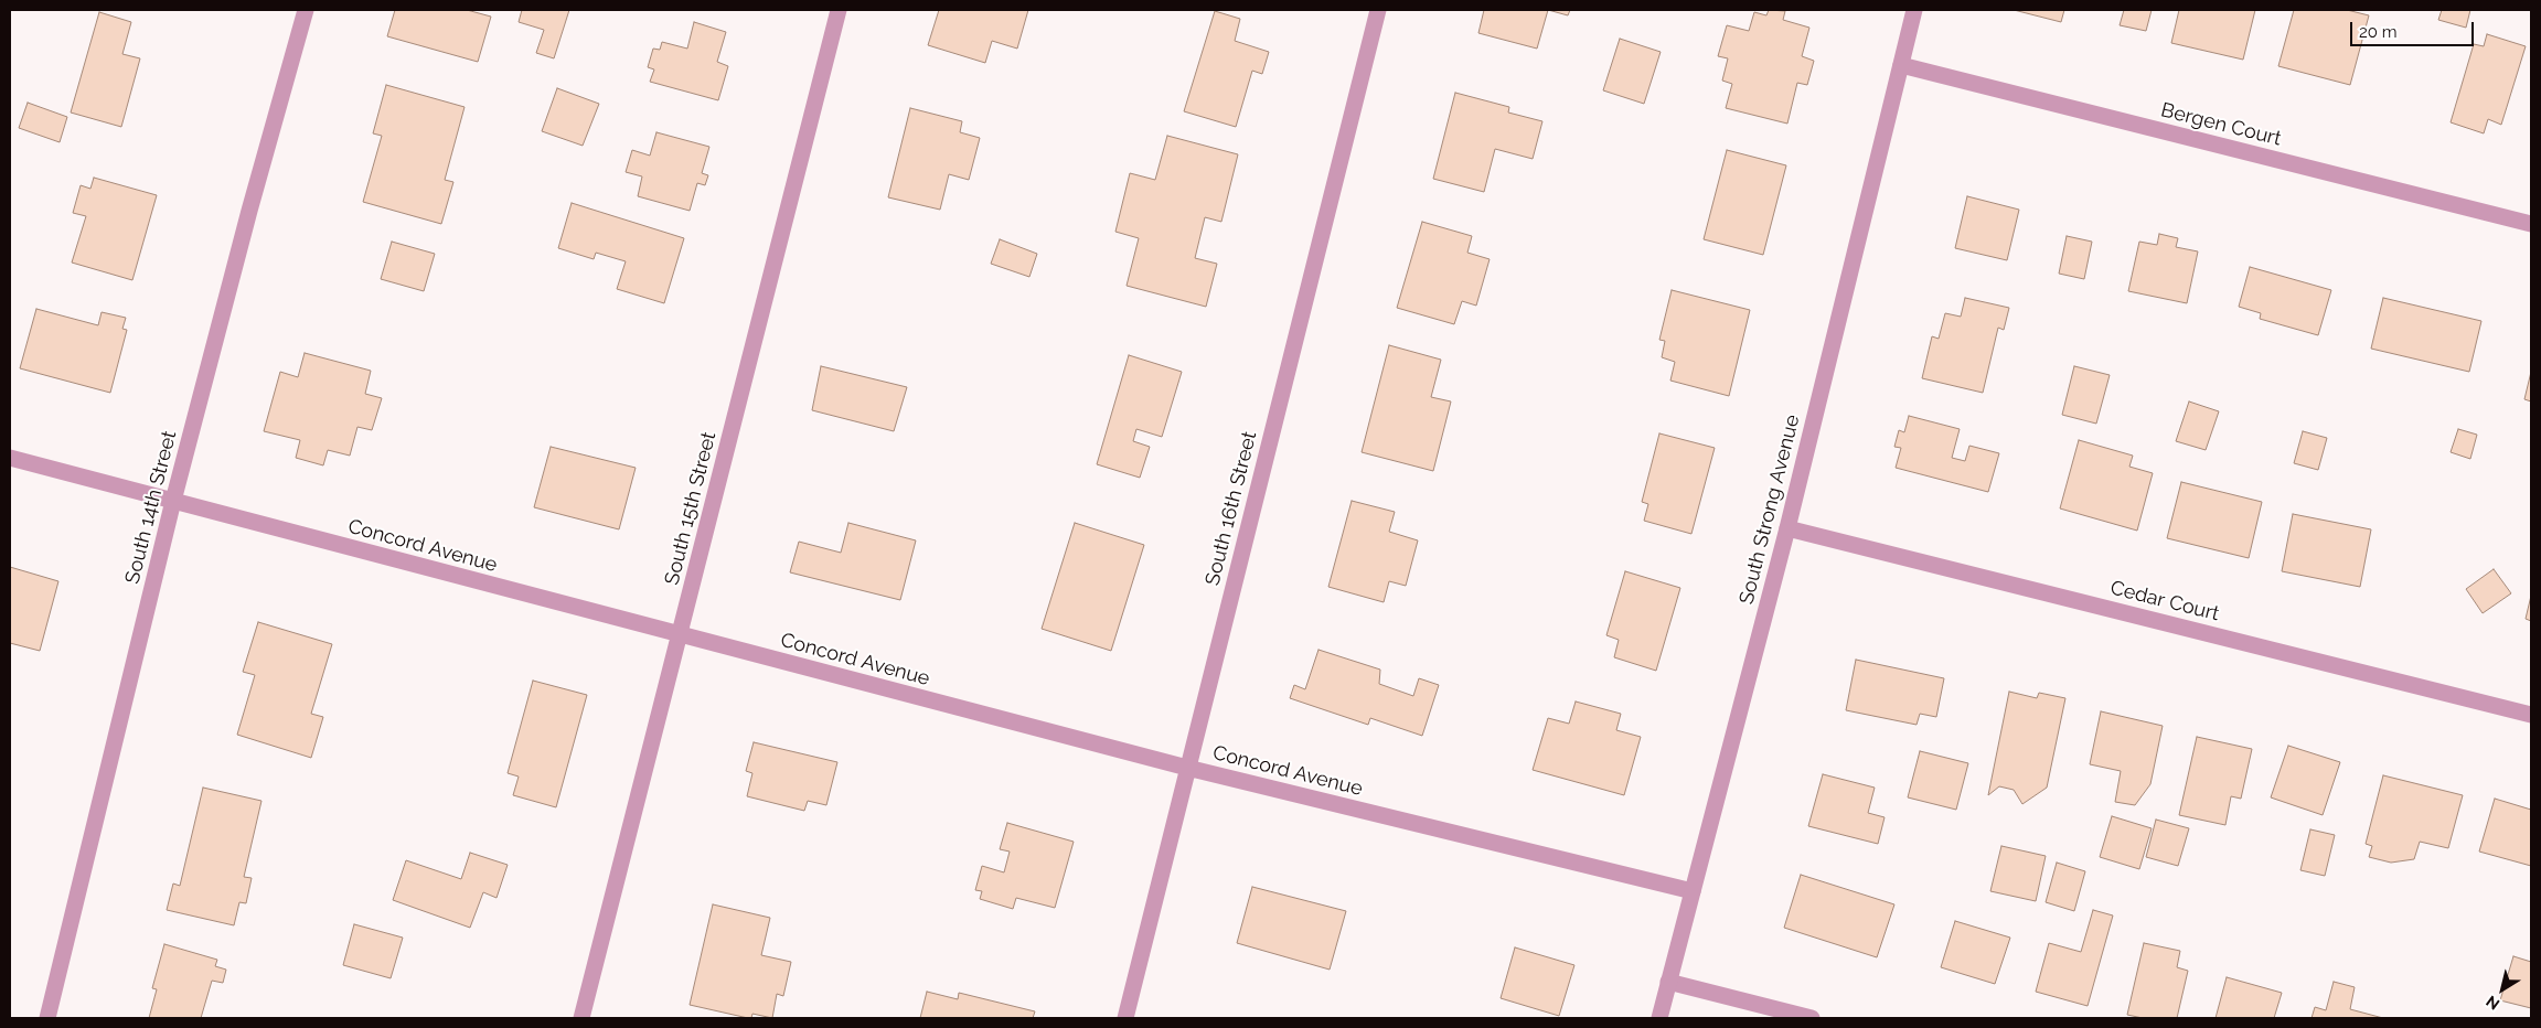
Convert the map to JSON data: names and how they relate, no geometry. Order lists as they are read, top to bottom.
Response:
{
  "streets": {
    "street": [
      "Bergen Court",
      "South 14th Street",
      "South 15th Street",
      "South 16th Street",
      "South Strong Avenue",
      "Concord Avenue",
      "Cedar Court"
    ]
  },
  "crossings": [
    ["Bergen Court", "South Strong Avenue"],
    ["South 14th Street", "Concord Avenue"],
    ["South 15th Street", "Concord Avenue"],
    ["South 16th Street", "Concord Avenue"],
    ["South Strong Avenue", "Concord Avenue"],
    ["South Strong Avenue", "Cedar Court"]
  ],
  "scale_bar": "20 m",
  "north": "bottom left"
}
